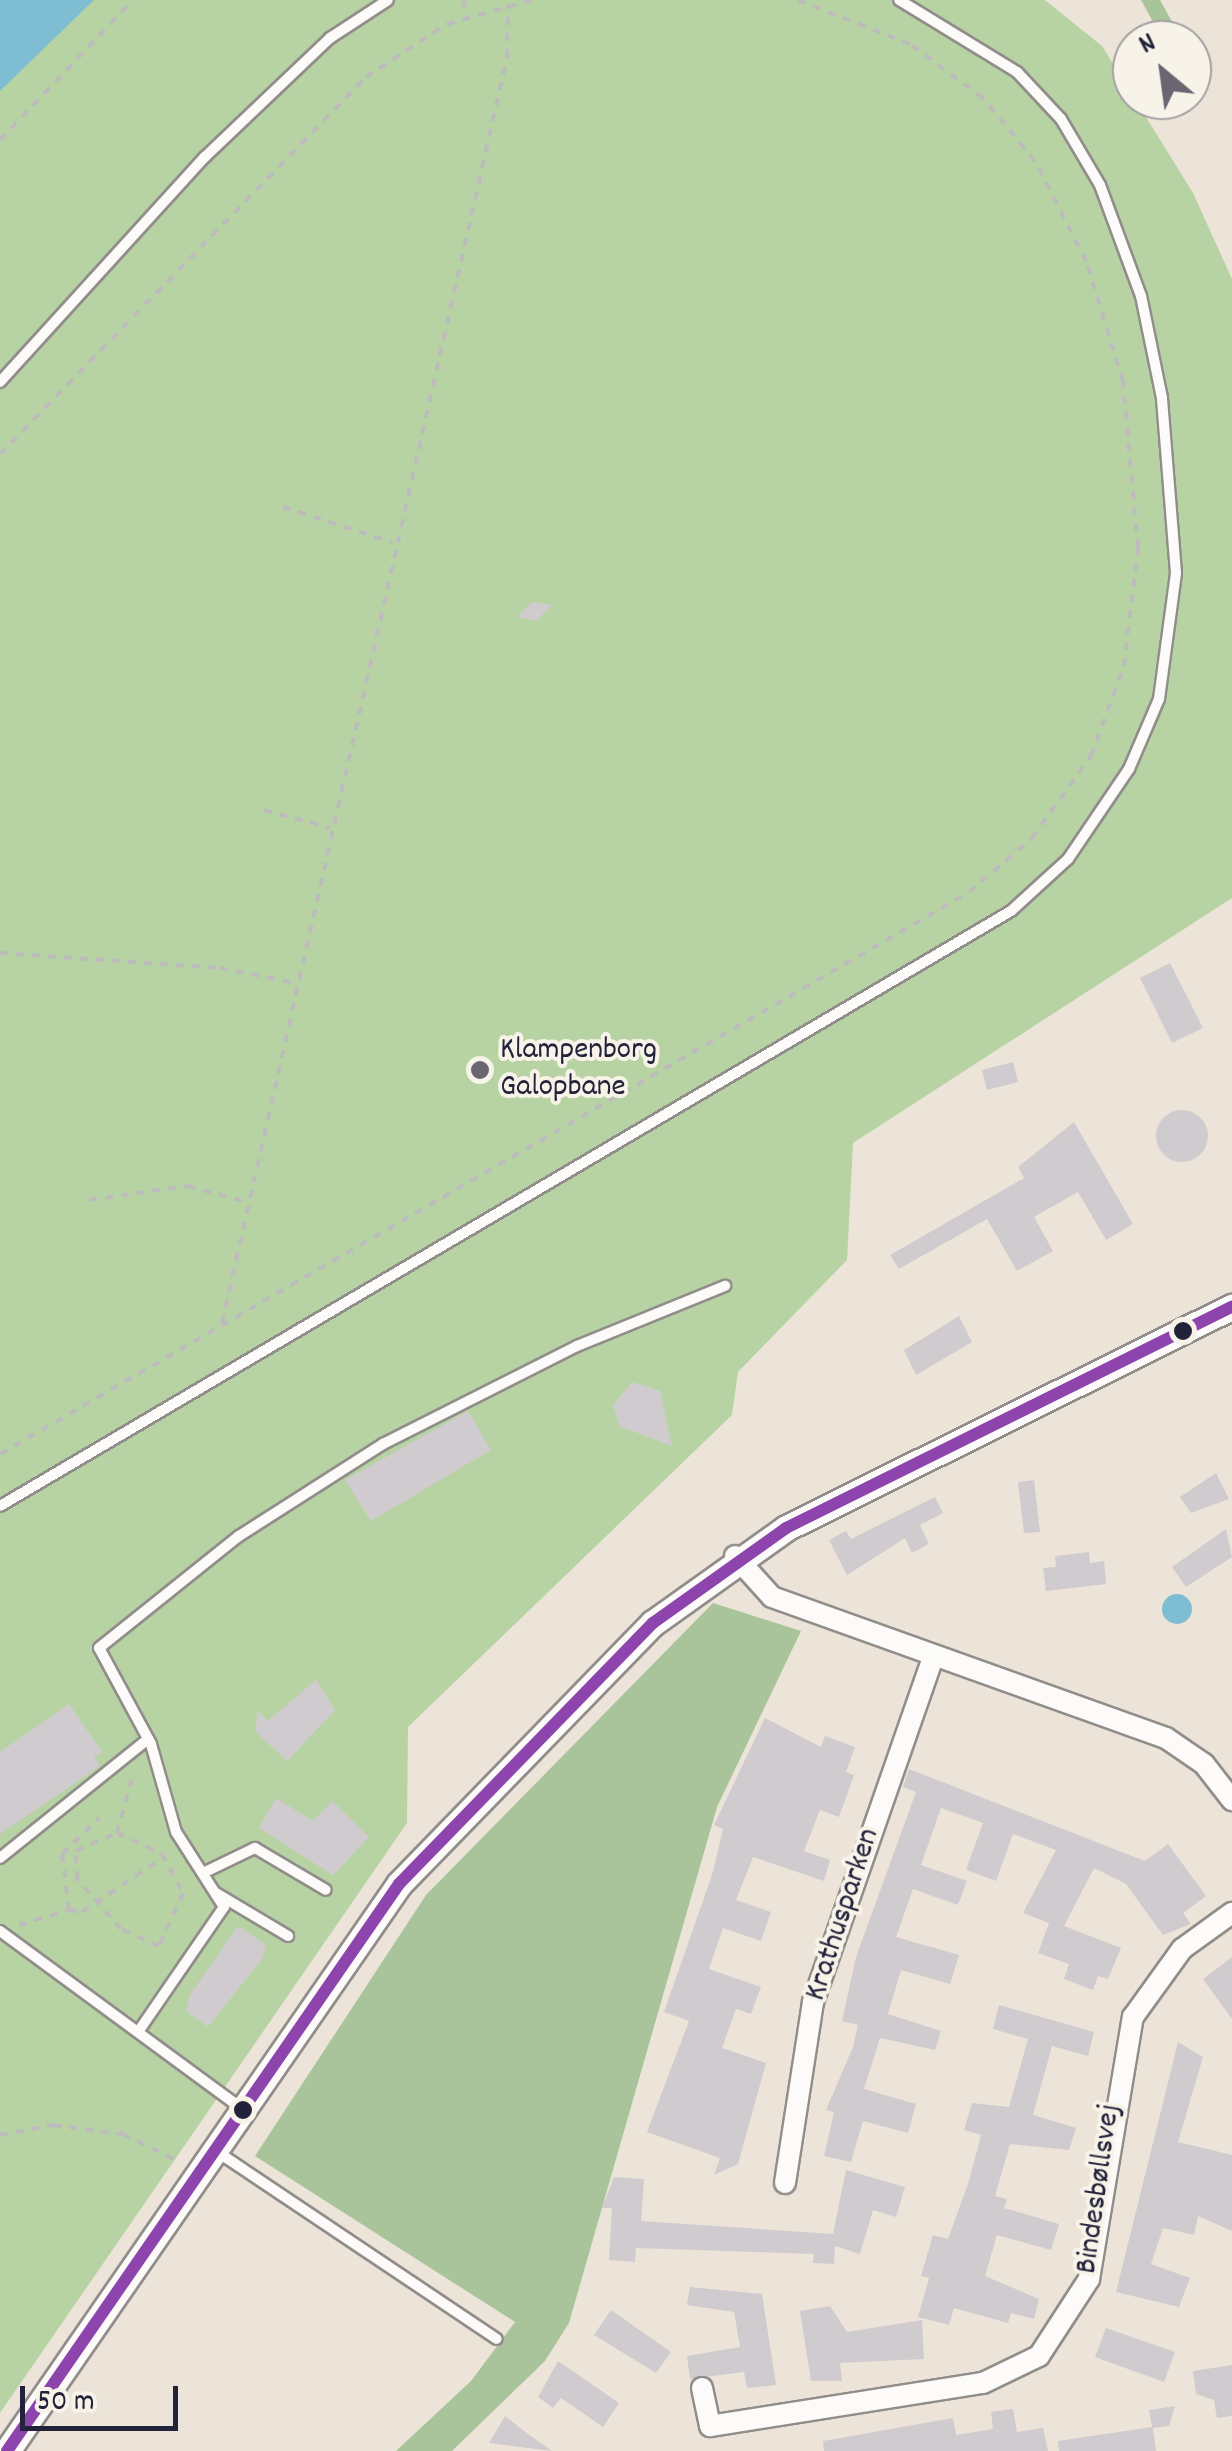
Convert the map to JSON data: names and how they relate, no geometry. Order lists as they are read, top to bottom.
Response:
{
  "streets": {
    "street": ["Krathusparken", "Bindesbøllsvej"]
  },
  "places": ["Klampenborg Galopbane"],
  "scale_bar": "50 m",
  "north": "top left"
}
